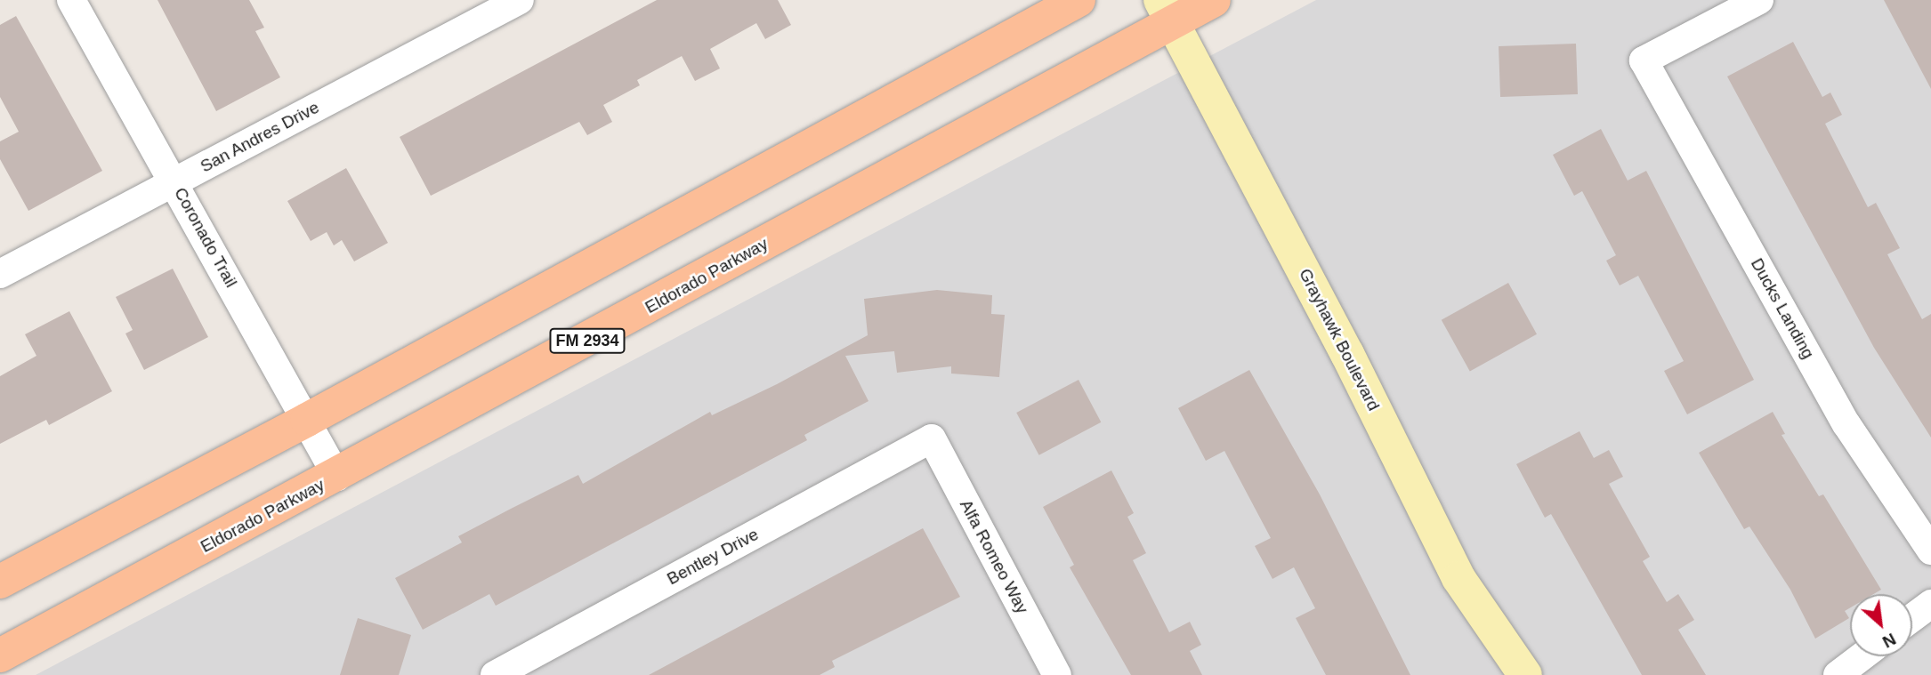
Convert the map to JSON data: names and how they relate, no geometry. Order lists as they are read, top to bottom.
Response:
{
  "streets": {
    "main road": ["Eldorado Parkway", "FM 2934"],
    "street": [
      "San Andres Drive",
      "Coronado Trail",
      "Ducks Landing",
      "Grayhawk Boulevard",
      "Bentley Drive",
      "Alfa Romeo Way"
    ]
  },
  "crossings": [
    ["San Andres Drive", "Coronado Trail"],
    ["Coronado Trail", "Eldorado Parkway"],
    ["Eldorado Parkway", "Grayhawk Boulevard"],
    ["Bentley Drive", "Alfa Romeo Way"]
  ],
  "north": "bottom right"
}
